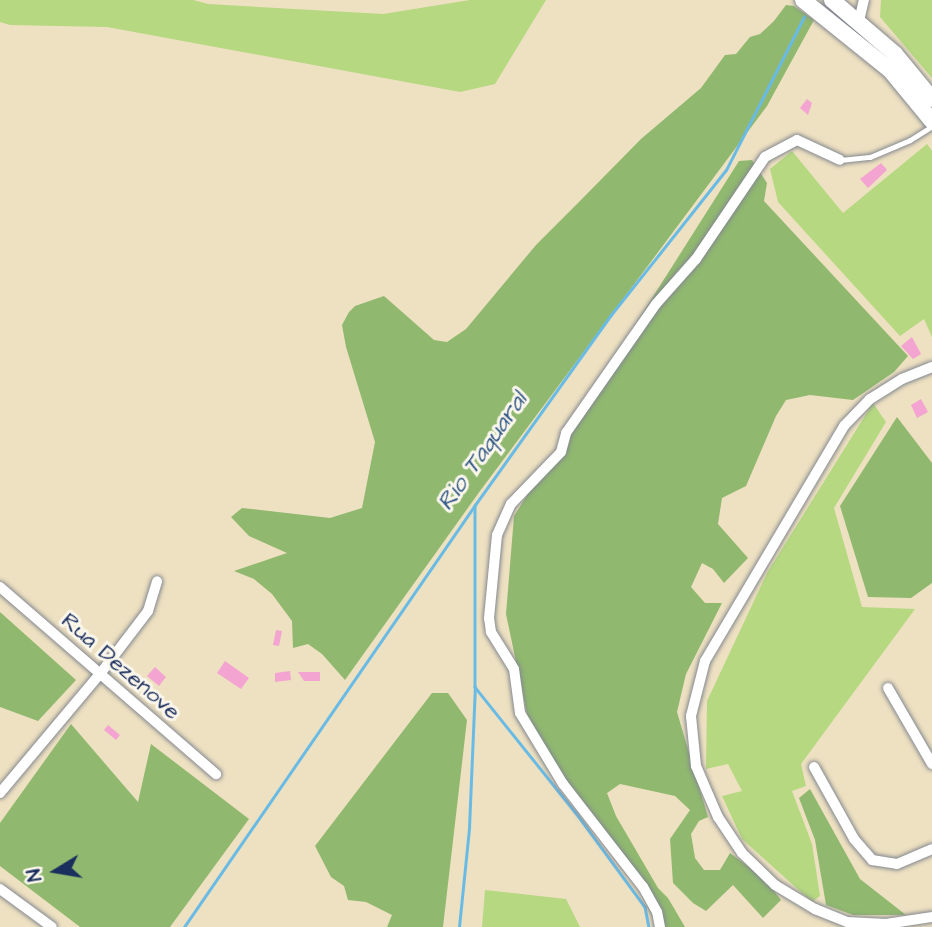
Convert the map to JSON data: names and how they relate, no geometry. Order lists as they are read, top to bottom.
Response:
{
  "streets": {
    "street": ["Rua Dezenove"]
  },
  "water": ["Rio Taquaral"],
  "north": "left"
}
